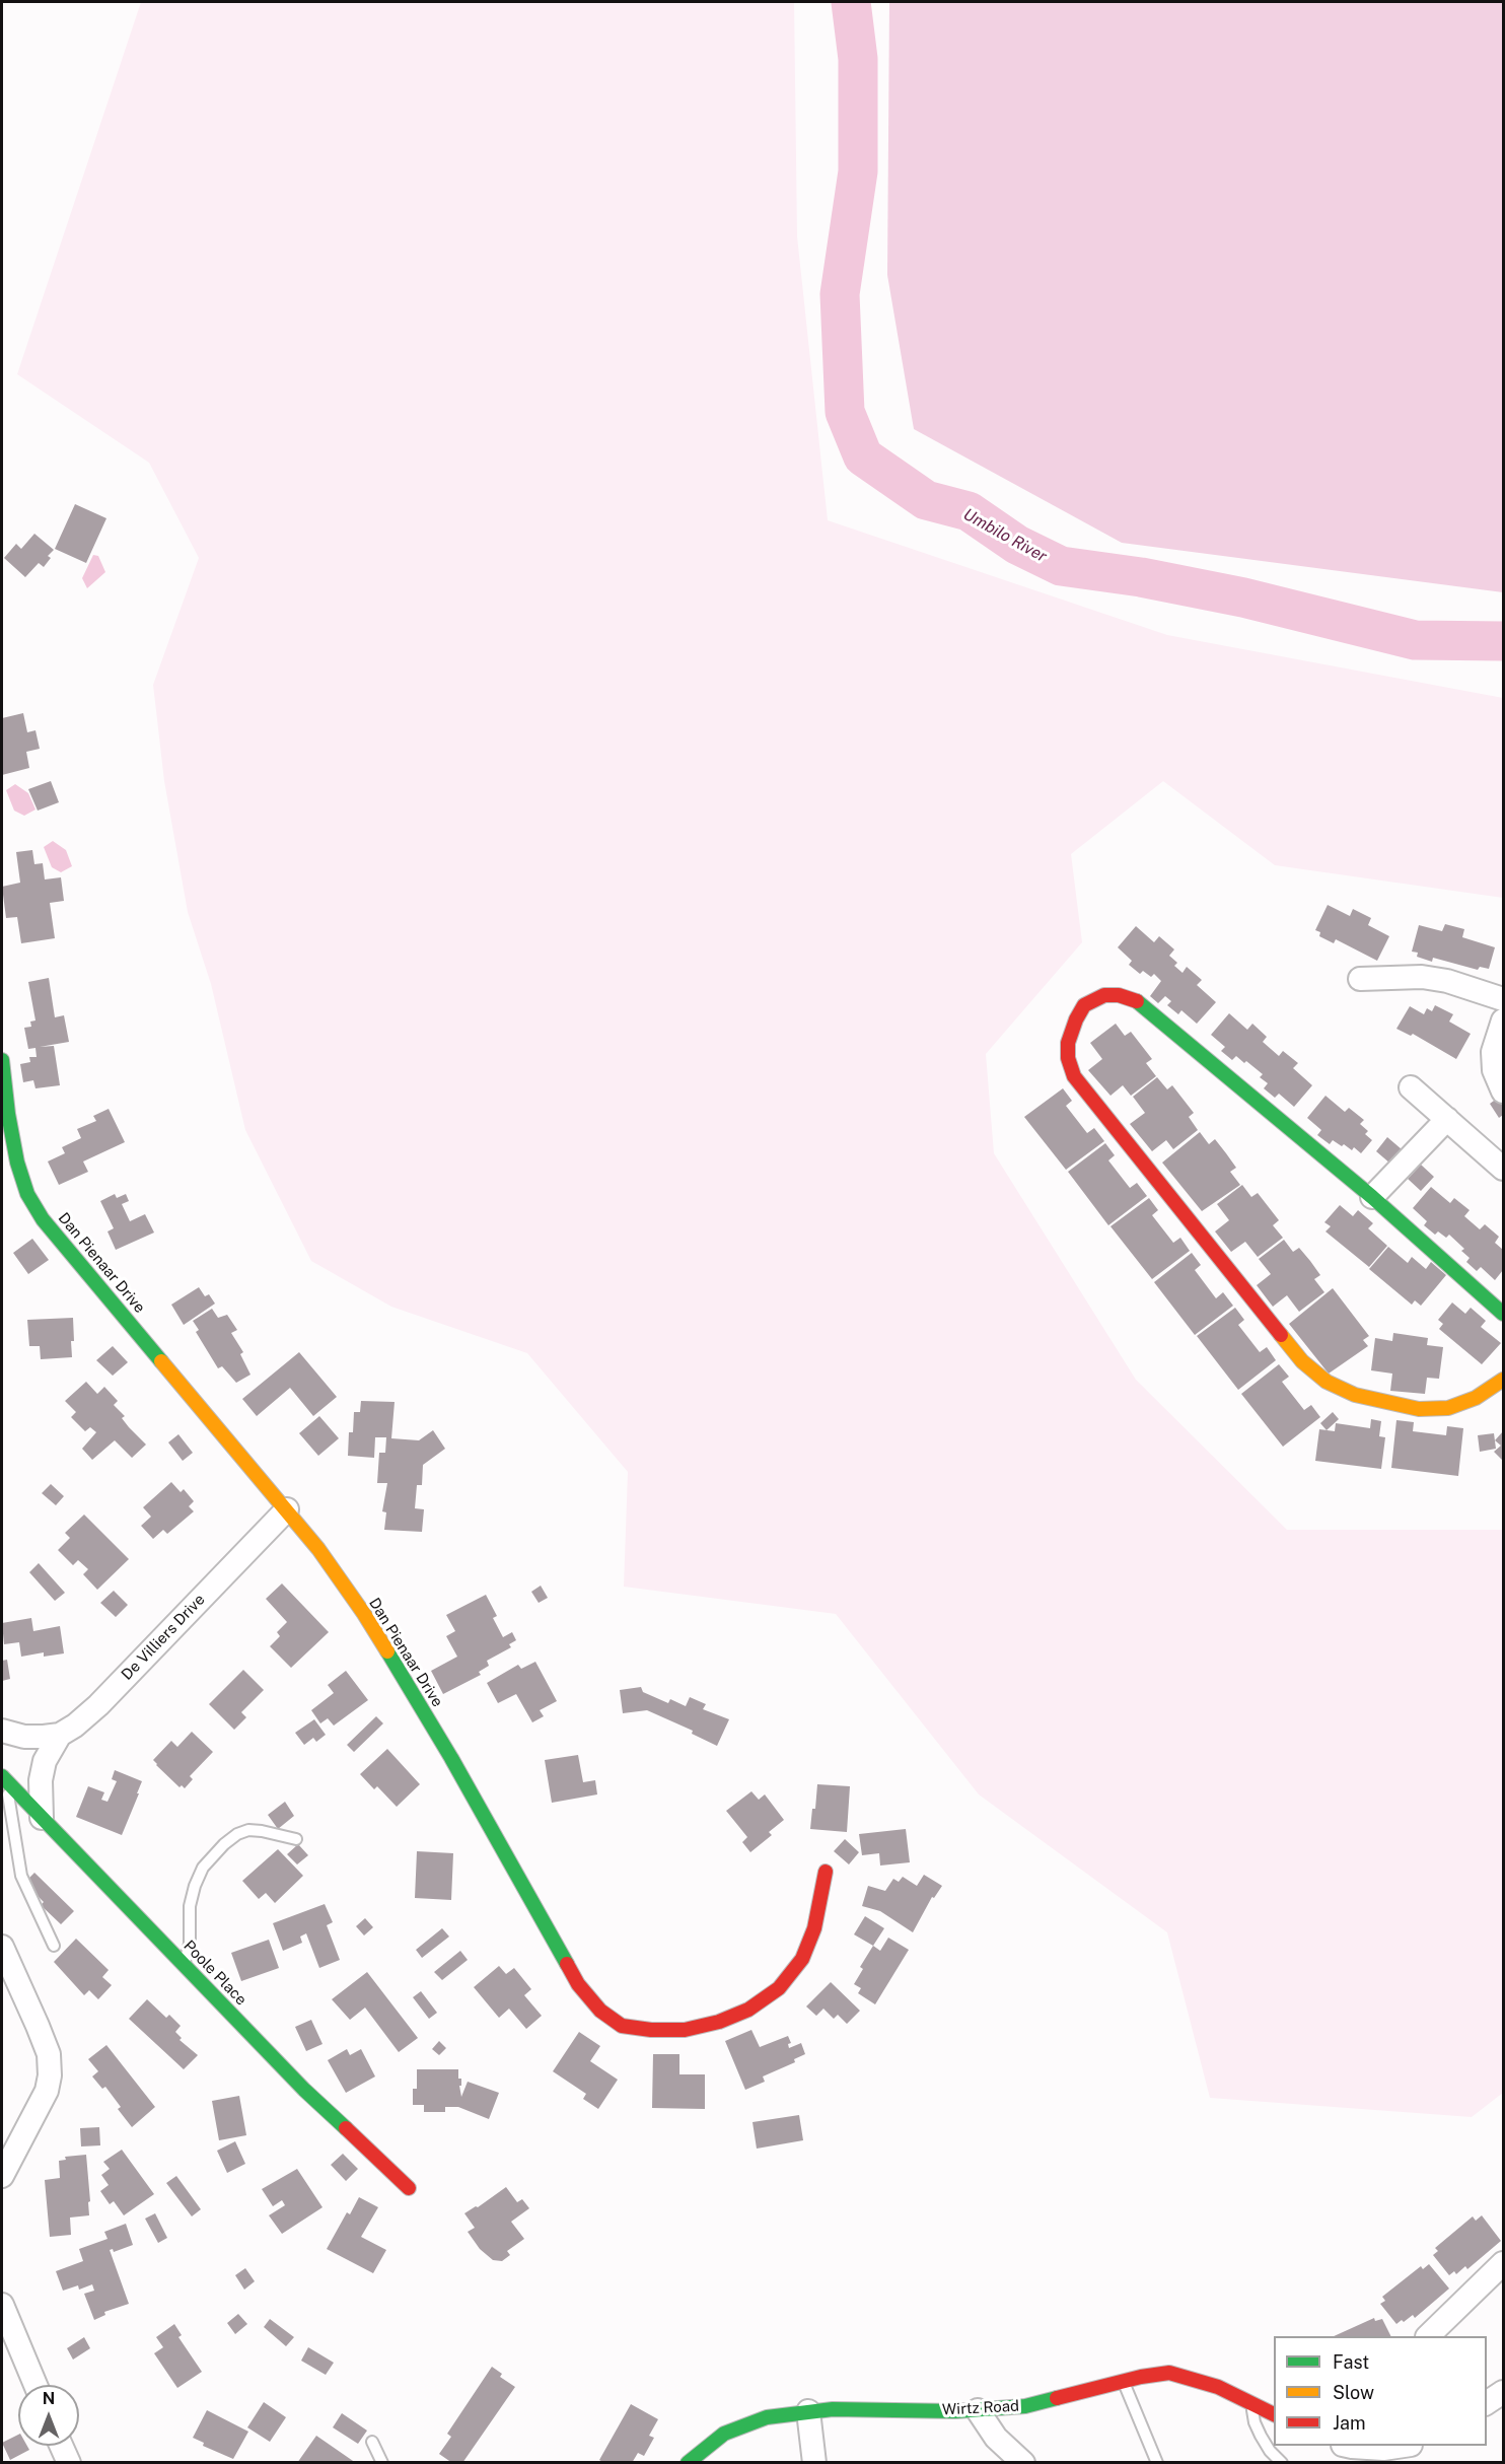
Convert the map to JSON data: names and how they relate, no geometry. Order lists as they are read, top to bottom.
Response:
{
  "streets": {
    "street": [
      "Dan Pienaar Drive",
      "De Villiers Drive",
      "Poole Place",
      "Wirtz Road"
    ]
  },
  "crossings": [
    ["Dan Pienaar Drive", "De Villiers Drive"]
  ],
  "water": ["Umbilo River"],
  "legend": ["Fast", "Slow", "Jam"],
  "north": "top"
}
